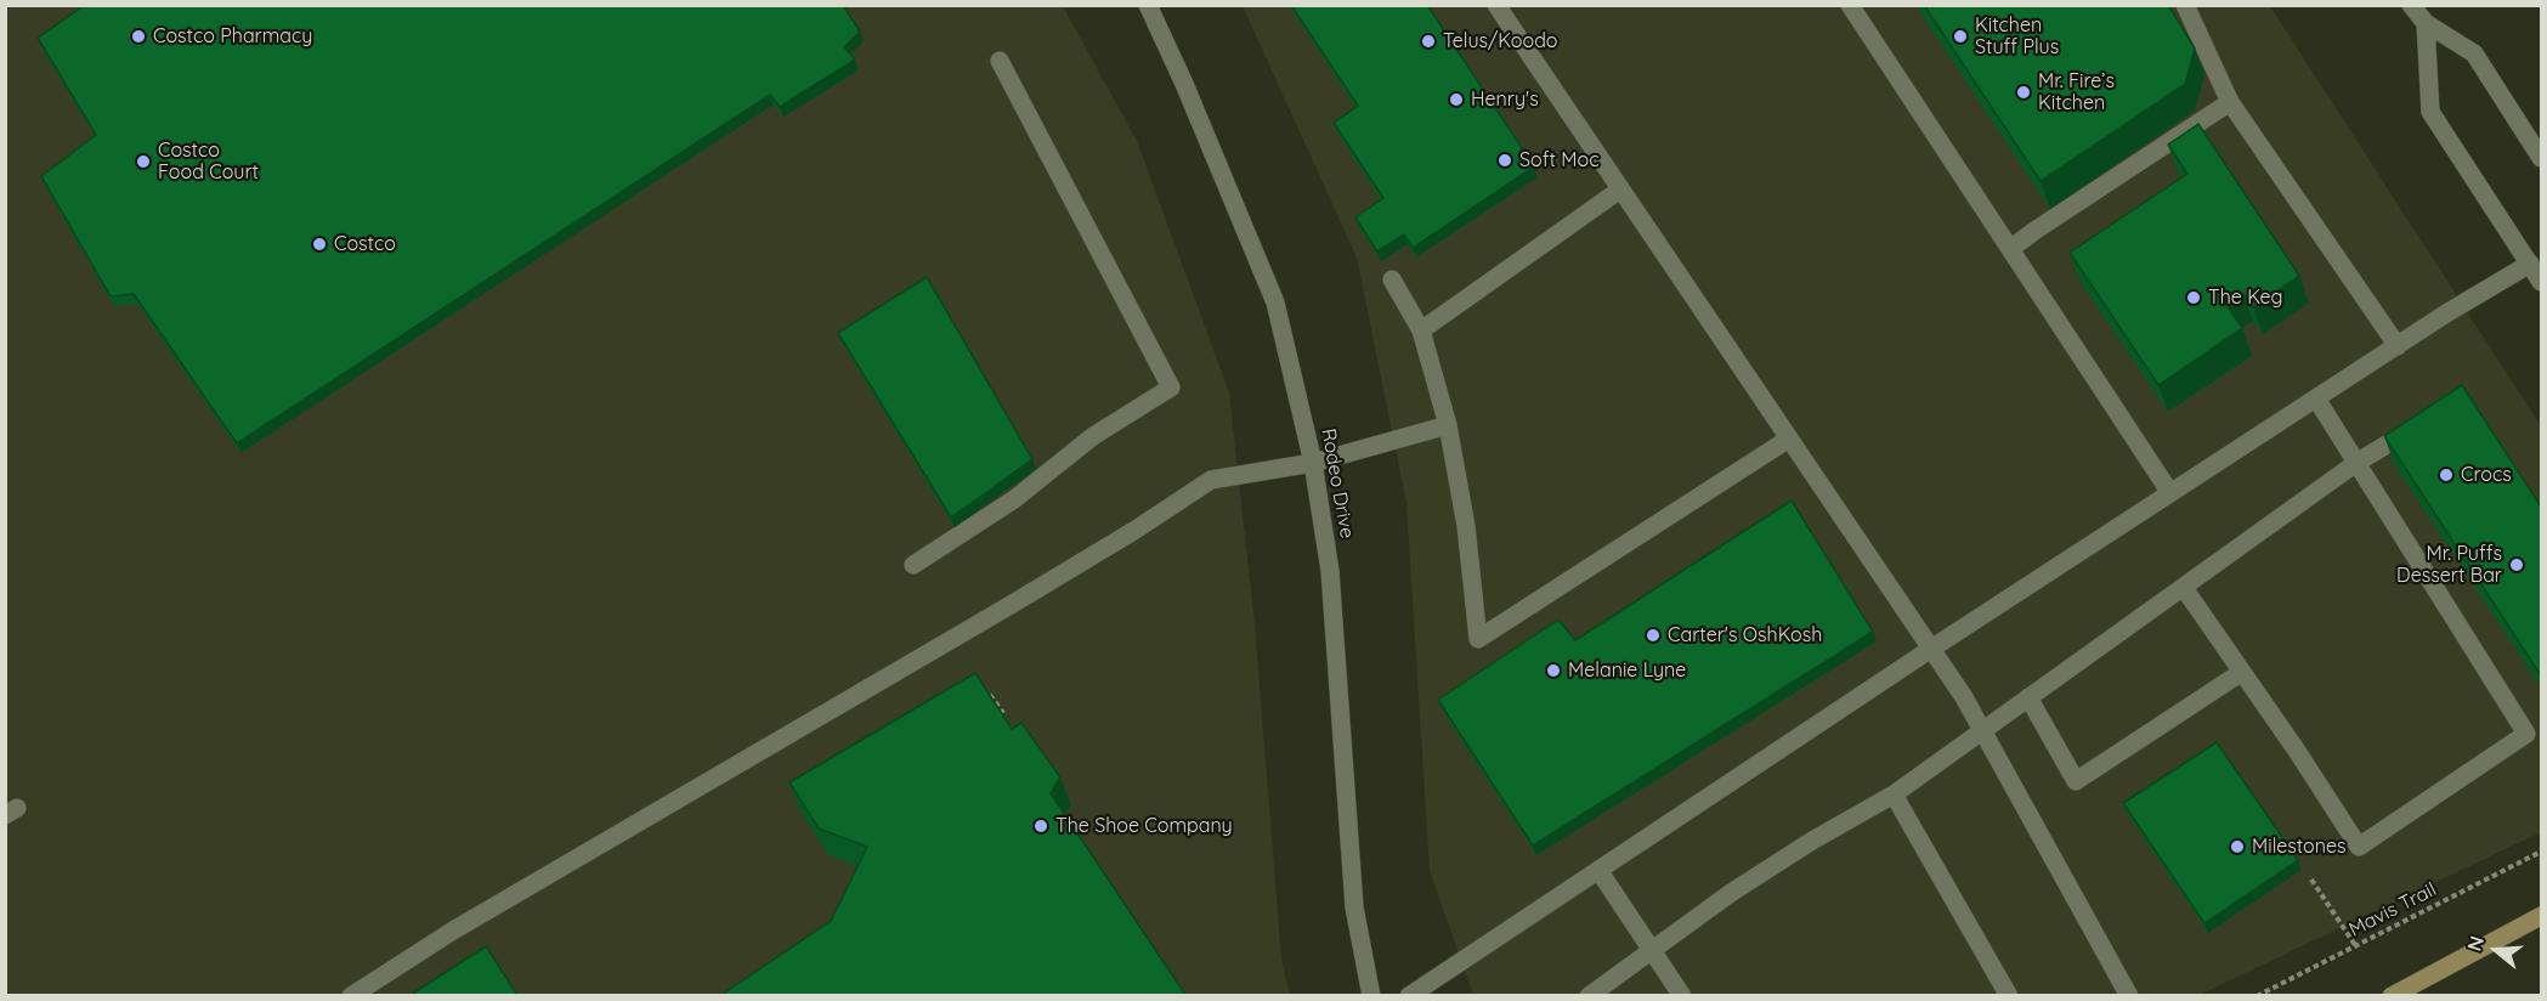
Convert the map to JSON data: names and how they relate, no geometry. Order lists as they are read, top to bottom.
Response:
{
  "streets": {
    "street": ["Rodeo Drive"],
    "path": ["Mavis Trail"]
  },
  "places": [
    "Costco Pharmacy",
    "Kitchen Stuff Plus",
    "Telus/Koodo",
    "Mr. Fire’s Kitchen",
    "Henry's",
    "Soft Moc",
    "Costco Food Court",
    "Costco",
    "The Keg",
    "Crocs",
    "Mr. Puffs Dessert Bar",
    "Carter's OshKosh",
    "Melanie Lyne",
    "The Shoe Company",
    "Milestones"
  ],
  "north": "left"
}
